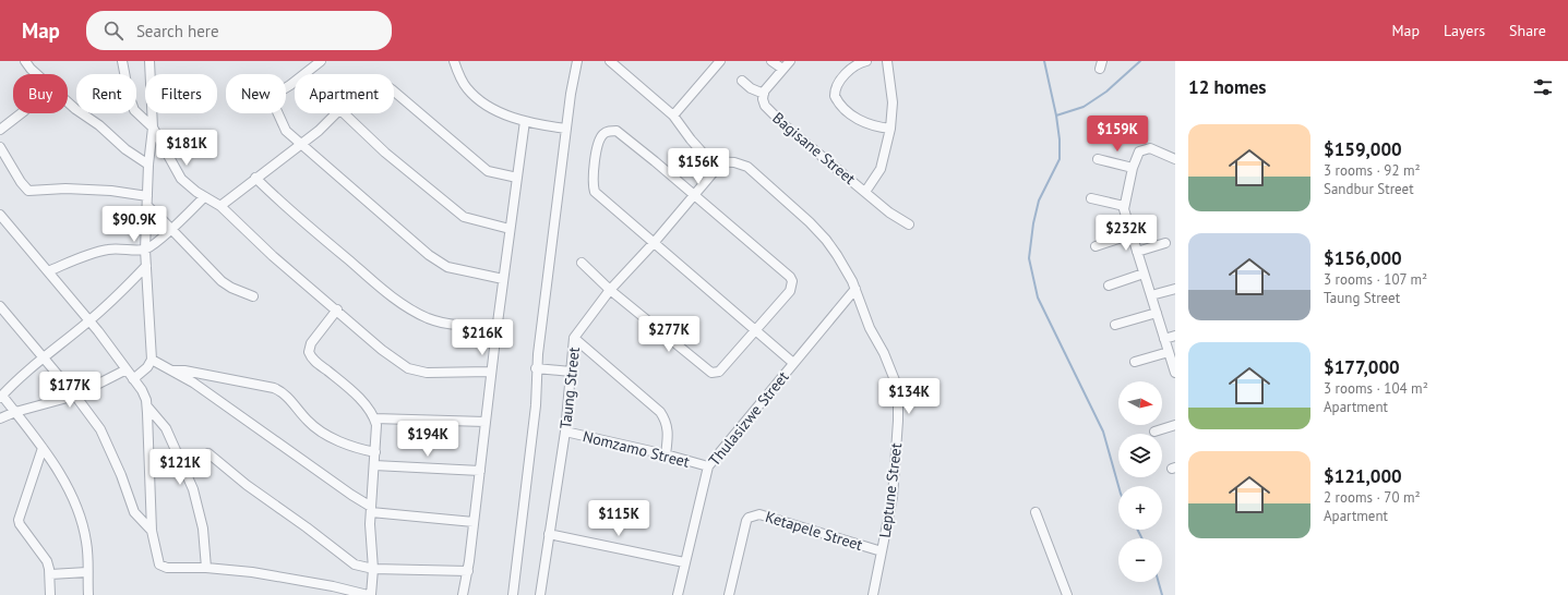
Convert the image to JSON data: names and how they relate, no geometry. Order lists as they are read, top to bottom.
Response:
{
  "streets": {
    "street": [
      "Bagisane Street",
      "Taung Street",
      "Thulasizwe Street",
      "Nomzamo Street",
      "Leptune Street",
      "Ketapele Street"
    ]
  },
  "crossings": [
    ["Taung Street", "Nomzamo Street"],
    ["Taung Street", "Leptune Street"],
    ["Thulasizwe Street", "Nomzamo Street"],
    ["Thulasizwe Street", "Leptune Street"],
    ["Leptune Street", "Ketapele Street"]
  ],
  "north": "right",
  "page": {
    "header": "Map",
    "search": "Search here",
    "nav": ["Map", "Layers", "Share"],
    "heading": "12 homes",
    "chip": [
      "Buy",
      "Rent",
      "Filters",
      "New",
      "Apartment"
    ],
    "list": [
      {
        "name": "$159,000",
        "note": "3 rooms · 92 m² · Sandbur Street"
      },
      {
        "name": "$156,000",
        "note": "3 rooms · 107 m² · Taung Street"
      },
      {
        "name": "$177,000",
        "note": "3 rooms · 104 m² · Apartment"
      },
      {
        "name": "$121,000",
        "note": "2 rooms · 70 m² · Apartment"
      }
    ],
    "price": [
      "$159K",
      "$181K",
      "$156K",
      "$90.9K",
      "$232K",
      "$277K",
      "$216K",
      "$177K",
      "$134K",
      "$194K",
      "$121K",
      "$115K"
    ],
    "map_buttons": ["+", "−"]
  }
}
